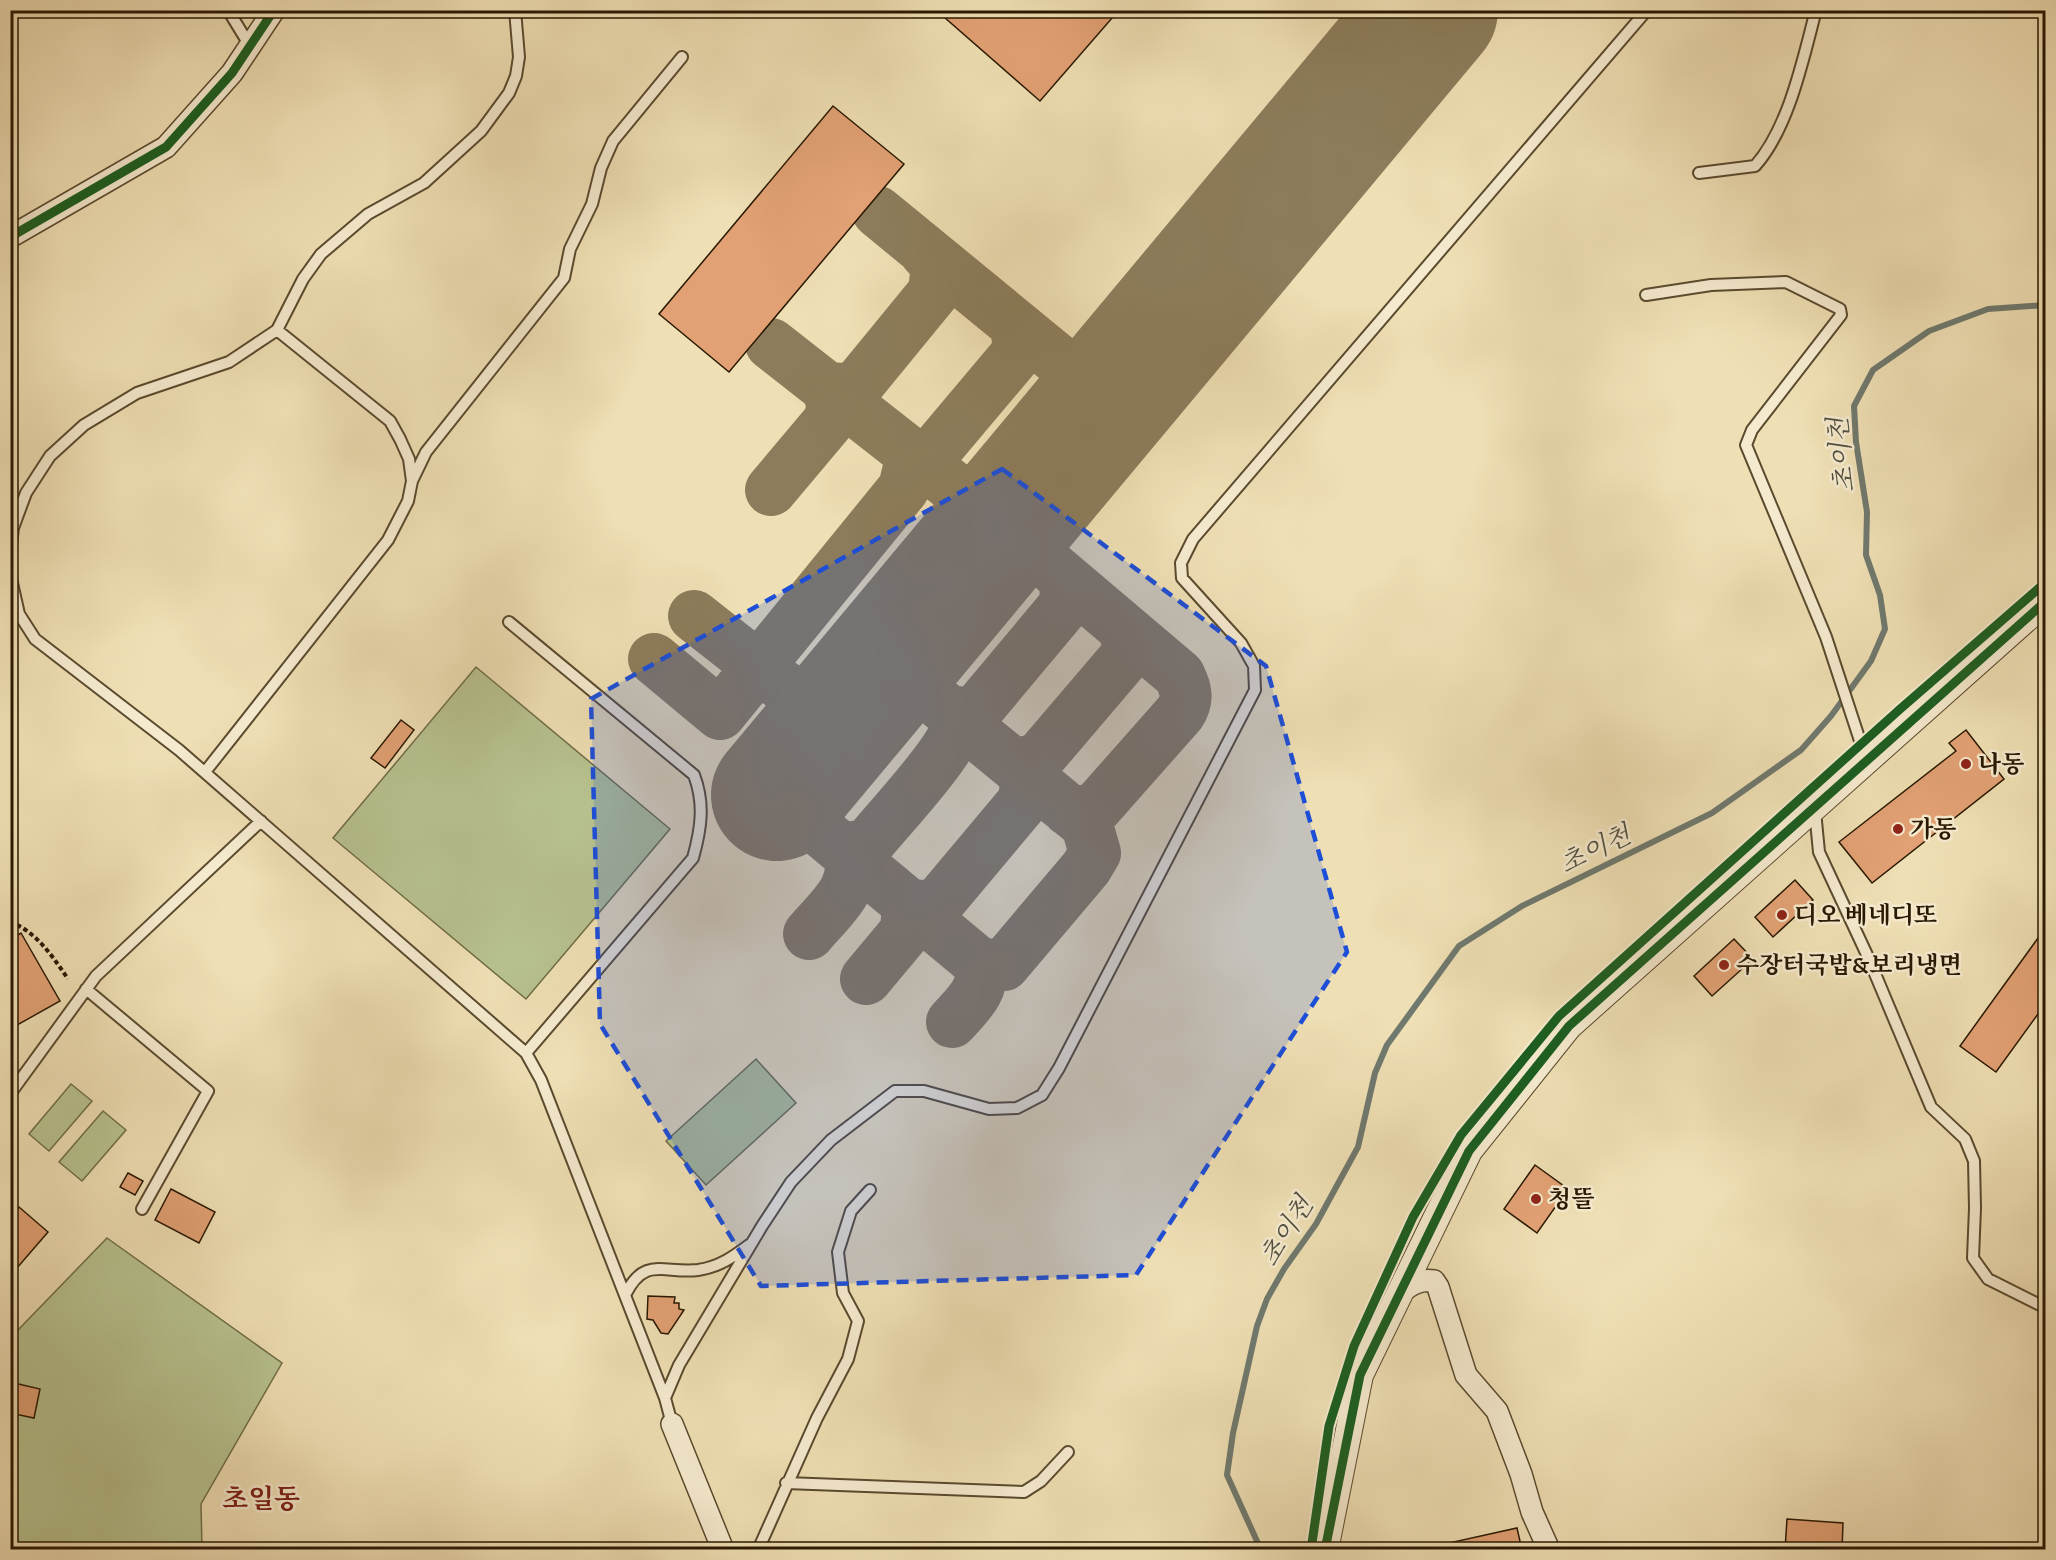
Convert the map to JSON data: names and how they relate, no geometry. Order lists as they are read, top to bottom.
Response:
{
  "districts": ["초일동"],
  "water": ["초이천"],
  "places": [
    "나동",
    "가동",
    "디오 베네디또",
    "수장터국밥&보리냉면",
    "청뜰"
  ]
}
